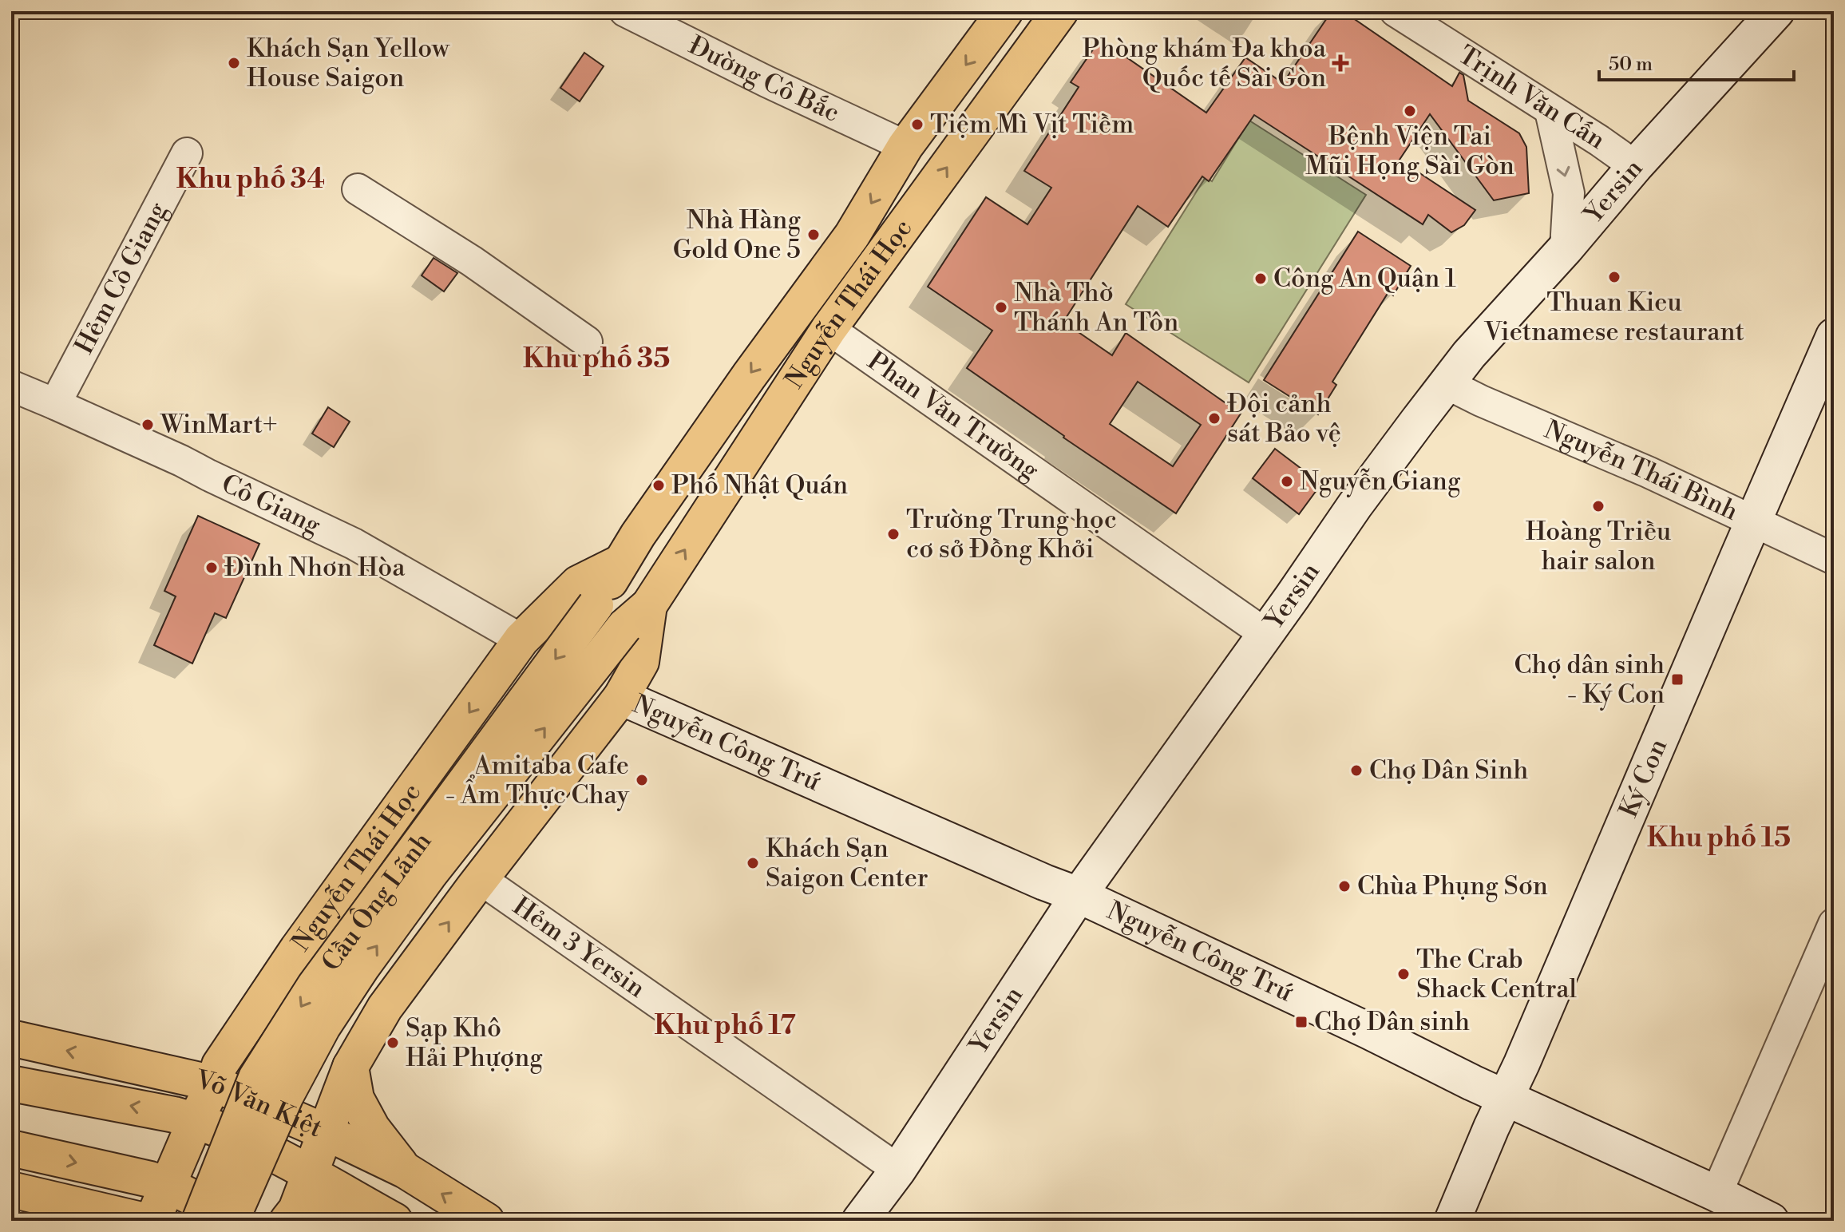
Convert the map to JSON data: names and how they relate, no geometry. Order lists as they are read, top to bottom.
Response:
{
  "streets": {
    "main road": ["Nguyễn Thái Học", "Cầu Ông Lãnh", "Võ Văn Kiệt"],
    "street": [
      "Đường Cô Bắc",
      "Trịnh Văn Cấn",
      "Yersin",
      "Hẻm Cô Giang",
      "Phan Văn Trường",
      "Nguyễn Thái Bình",
      "Cô Giang",
      "Nguyễn Công Trứ",
      "Ký Con",
      "Hẻm 3 Yersin"
    ]
  },
  "crossings": [
    ["Đường Cô Bắc", "Nguyễn Thái Học"],
    ["Trịnh Văn Cấn", "Yersin"],
    ["Yersin", "Phan Văn Trường"],
    ["Yersin", "Nguyễn Thái Bình"],
    ["Yersin", "Nguyễn Công Trứ"],
    ["Yersin", "Hẻm 3 Yersin"],
    ["Hẻm Cô Giang", "Cô Giang"],
    ["Nguyễn Thái Học", "Phan Văn Trường"],
    ["Nguyễn Thái Học", "Cô Giang"],
    ["Nguyễn Thái Học", "Nguyễn Công Trứ"],
    ["Nguyễn Thái Học", "Cầu Ông Lãnh"],
    ["Nguyễn Thái Học", "Hẻm 3 Yersin"],
    ["Nguyễn Thái Học", "Võ Văn Kiệt"],
    ["Nguyễn Thái Bình", "Ký Con"],
    ["Nguyễn Công Trứ", "Ký Con"]
  ],
  "districts": [
    "Khu phố 34",
    "Khu phố 35",
    "Khu phố 15",
    "Khu phố 17"
  ],
  "places": {
    "other": [
      "Khách Sạn Yellow House Saigon",
      "Bệnh Viện Tai Mũi Họng Sài Gòn",
      "Tiệm Mì Vịt Tiềm",
      "Nhà Hàng Gold One 5",
      "Thuan Kieu Vietnamese restaurant",
      "Công An Quận 1",
      "Nhà Thờ Thánh An Tôn",
      "Đội cảnh sát Bảo vệ",
      "WinMart+",
      "Nguyễn Giang",
      "Phố Nhật Quán",
      "Hoàng Triều hair salon",
      "Trường Trung học cơ sở Đồng Khởi",
      "Đình Nhơn Hòa",
      "Chợ Dân Sinh",
      "Amitaba Cafe - Ẩm Thực Chay",
      "Khách Sạn Saigon Center",
      "Chùa Phụng Sơn",
      "The Crab Shack Central",
      "Sạp Khô Hải Phựợng"
    ],
    "health": ["Phòng khám Đa khoa Quốc tế Sài Gòn"],
    "transit": ["Chợ dân sinh - Ký Con", "Chợ Dân sinh"]
  },
  "scale_bar": "50 m"
}
